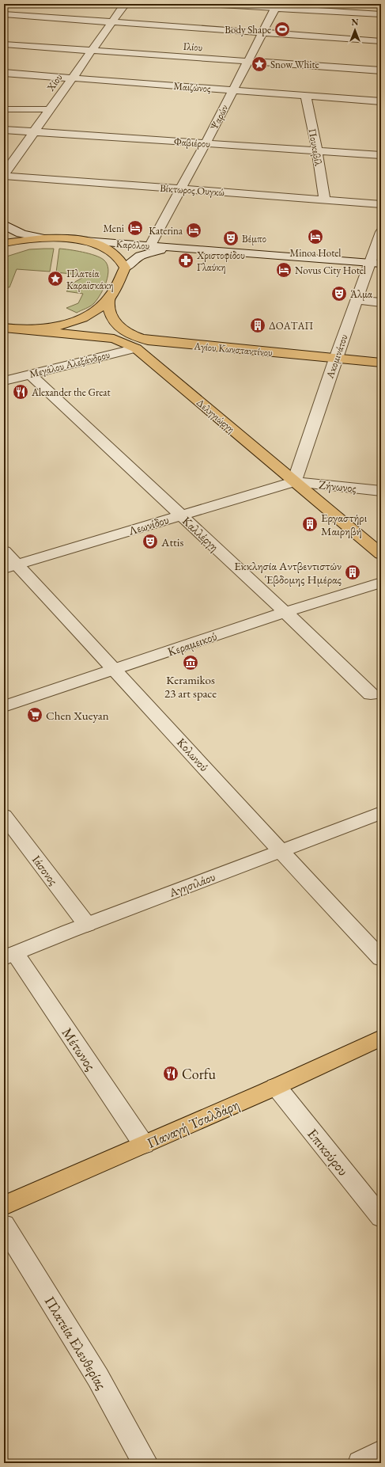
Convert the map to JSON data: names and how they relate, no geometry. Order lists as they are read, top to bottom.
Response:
{
  "streets": {
    "main road": ["Αγίου Κωνσταντίνου", "Δεληγιώργη", "Παναγή Τσαλδάρη"],
    "street": [
      "Ιλίου",
      "Χίου",
      "Μαιζώνος",
      "Ψαρών",
      "Φαβιέρου",
      "Πουκεβίλ",
      "Βίκτωρος Ουγκώ",
      "Καρόλου",
      "Ακομινάτου",
      "Μεγάλου Αλεξάνδρου",
      "Ζήνωνος",
      "Λεωνίδου",
      "Καλλέργη",
      "Κεραμεικού",
      "Κολωνού",
      "Ιάσονος",
      "Αγησιλάου",
      "Μέτωνος",
      "Επικούρου",
      "Πλατεία Ελευθερίας"
    ]
  },
  "crossings": [
    ["Ιλίου", "Χίου"],
    ["Ιλίου", "Ψαρών"],
    ["Χίου", "Μαιζώνος"],
    ["Χίου", "Φαβιέρου"],
    ["Χίου", "Βίκτωρος Ουγκώ"],
    ["Μαιζώνος", "Ψαρών"],
    ["Μαιζώνος", "Πουκεβίλ"],
    ["Ψαρών", "Φαβιέρου"],
    ["Ψαρών", "Βίκτωρος Ουγκώ"],
    ["Ψαρών", "Καρόλου"],
    ["Φαβιέρου", "Πουκεβίλ"],
    ["Πουκεβίλ", "Βίκτωρος Ουγκώ"],
    ["Καρόλου", "Ακομινάτου"],
    ["Αγίου Κωνσταντίνου", "Ακομινάτου"],
    ["Ακομινάτου", "Δεληγιώργη"],
    ["Ακομινάτου", "Ζήνωνος"],
    ["Ακομινάτου", "Λεωνίδου"],
    ["Μεγάλου Αλεξάνδρου", "Δεληγιώργη"],
    ["Μεγάλου Αλεξάνδρου", "Καλλέργη"],
    ["Δεληγιώργη", "Ζήνωνος"],
    ["Δεληγιώργη", "Λεωνίδου"],
    ["Ζήνωνος", "Λεωνίδου"],
    ["Λεωνίδου", "Καλλέργη"],
    ["Λεωνίδου", "Κολωνού"],
    ["Καλλέργη", "Κεραμεικού"],
    ["Κεραμεικού", "Κολωνού"],
    ["Κολωνού", "Αγησιλάου"],
    ["Ιάσονος", "Αγησιλάου"],
    ["Αγησιλάου", "Μέτωνος"],
    ["Μέτωνος", "Παναγή Τσαλδάρη"],
    ["Παναγή Τσαλδάρη", "Επικούρου"]
  ],
  "places": {
    "sports": ["Body Shape"],
    "place": ["Snow White", "Πλατεία Καραϊσκάκη"],
    "hotel": [
      "Meni",
      "Katerina",
      "Minoa Hotel",
      "Novus City Hotel"
    ],
    "theatre": ["Βέμπο", "Άλμα", "Attis"],
    "pharmacy": ["Χριστοφίδου Γλαύκη"],
    "building": ["ΔΟΑΤΑΠ", "Εργαστήρι Μαιρηβή", "Εκκλησία Αντβεντιστών Έβδομης Ημέρας"],
    "restaurant": ["Alexander the Great", "Corfu"],
    "museum": ["Keramikos 23 art space"],
    "supermarket": ["Chen Xueyan"]
  },
  "north": "top"
}
